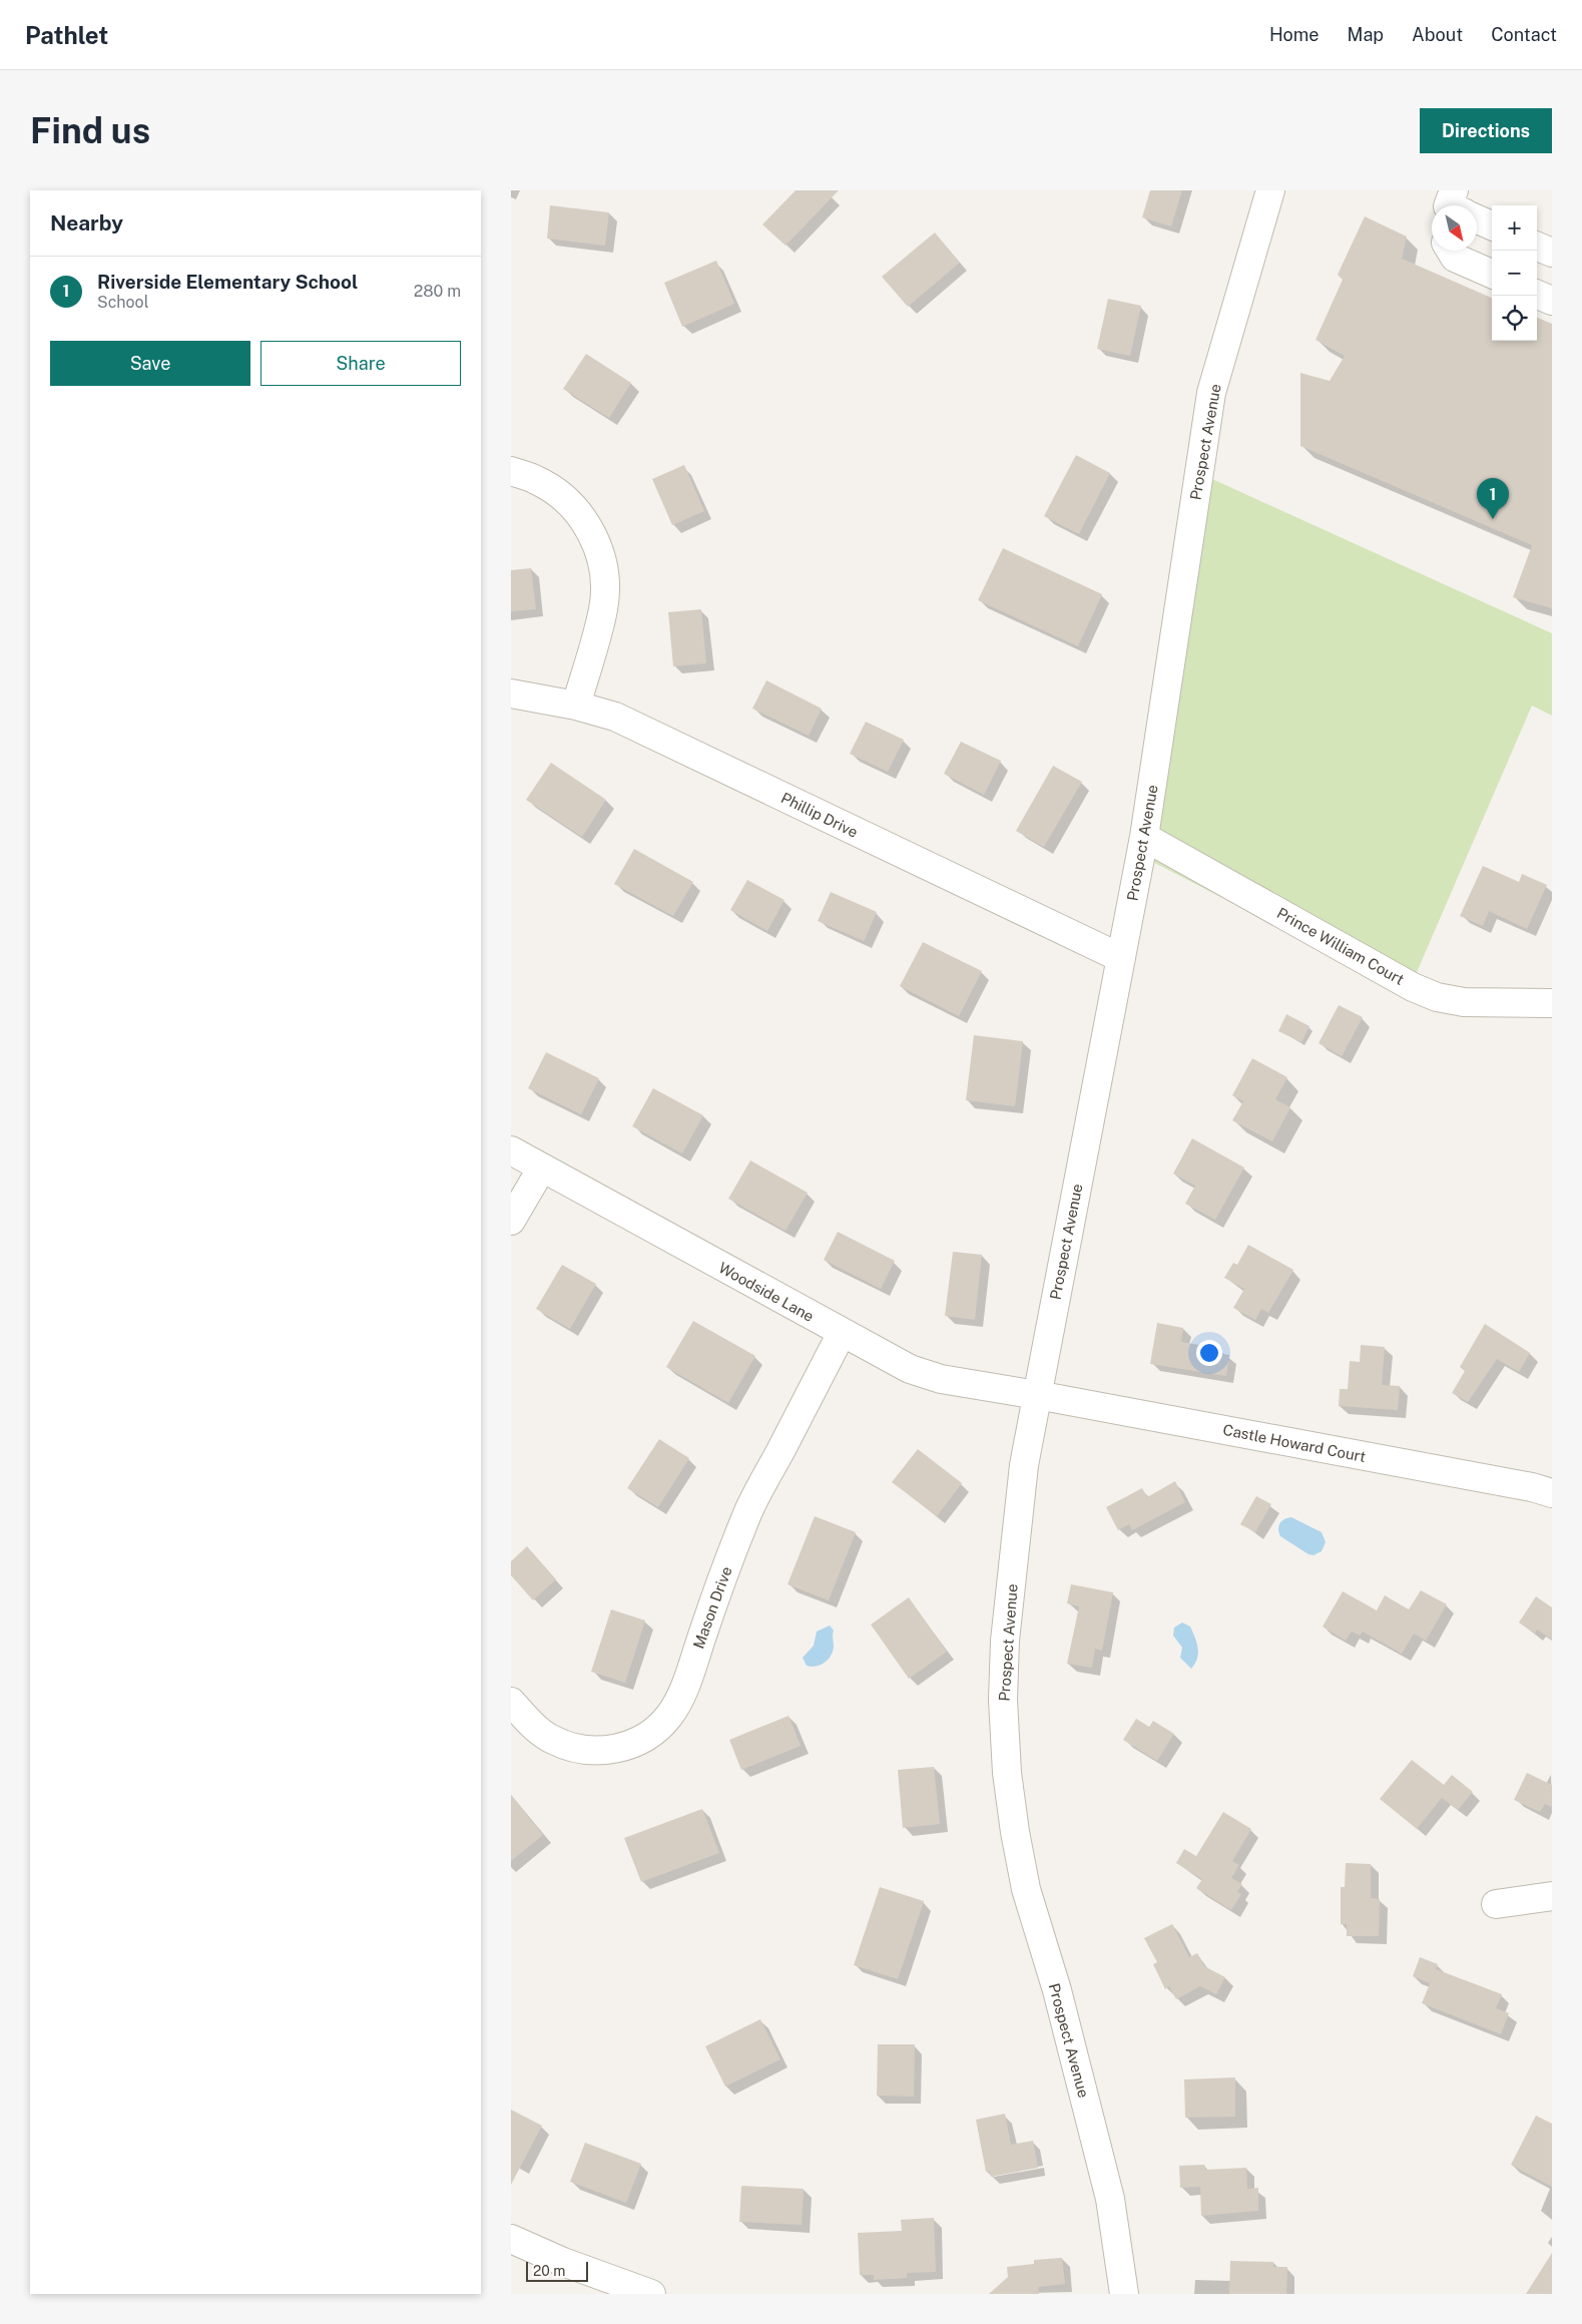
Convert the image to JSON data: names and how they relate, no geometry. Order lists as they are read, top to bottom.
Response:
{
  "streets": {
    "street": [
      "Prospect Avenue",
      "Phillip Drive",
      "Prince William Court",
      "Woodside Lane",
      "Castle Howard Court",
      "Mason Drive"
    ]
  },
  "crossings": [
    ["Prospect Avenue", "Phillip Drive"],
    ["Prospect Avenue", "Prince William Court"],
    ["Prospect Avenue", "Woodside Lane"],
    ["Prospect Avenue", "Castle Howard Court"],
    ["Woodside Lane", "Castle Howard Court"],
    ["Woodside Lane", "Mason Drive"]
  ],
  "scale_bar": "20 m",
  "north": "bottom right",
  "page": {
    "header": "Pathlet",
    "nav": [
      "Home",
      "Map",
      "About",
      "Contact"
    ],
    "buttons": [
      "Directions",
      ["Save", "Share"]
    ],
    "title": "Find us",
    "heading": "Nearby",
    "map_buttons": ["+", "−"],
    "list": [
      {
        "mark": "1",
        "name": "Riverside Elementary School",
        "note": "School",
        "value": "280 m"
      }
    ],
    "pins": "1",
    "scale": "20 m"
  }
}
